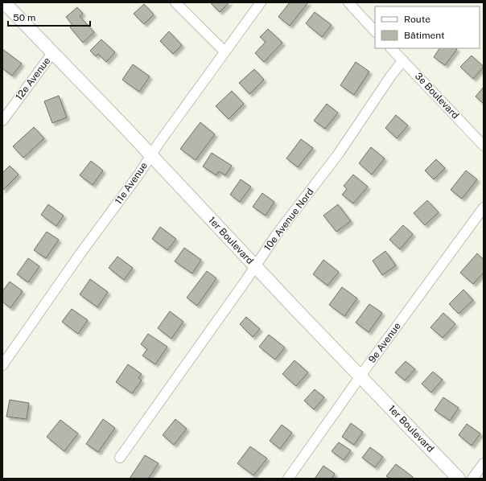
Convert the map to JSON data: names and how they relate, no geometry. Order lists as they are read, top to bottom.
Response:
{
  "streets": {
    "street": [
      "12e Avenue",
      "3e Boulevard",
      "11e Avenue",
      "10e Avenue Nord",
      "1er Boulevard",
      "9e Avenue"
    ]
  },
  "crossings": [
    ["12e Avenue", "1er Boulevard"],
    ["3e Boulevard", "10e Avenue Nord"],
    ["11e Avenue", "1er Boulevard"],
    ["10e Avenue Nord", "1er Boulevard"],
    ["1er Boulevard", "9e Avenue"]
  ],
  "legend": ["Route", "Bâtiment"],
  "scale_bar": "50 m"
}
